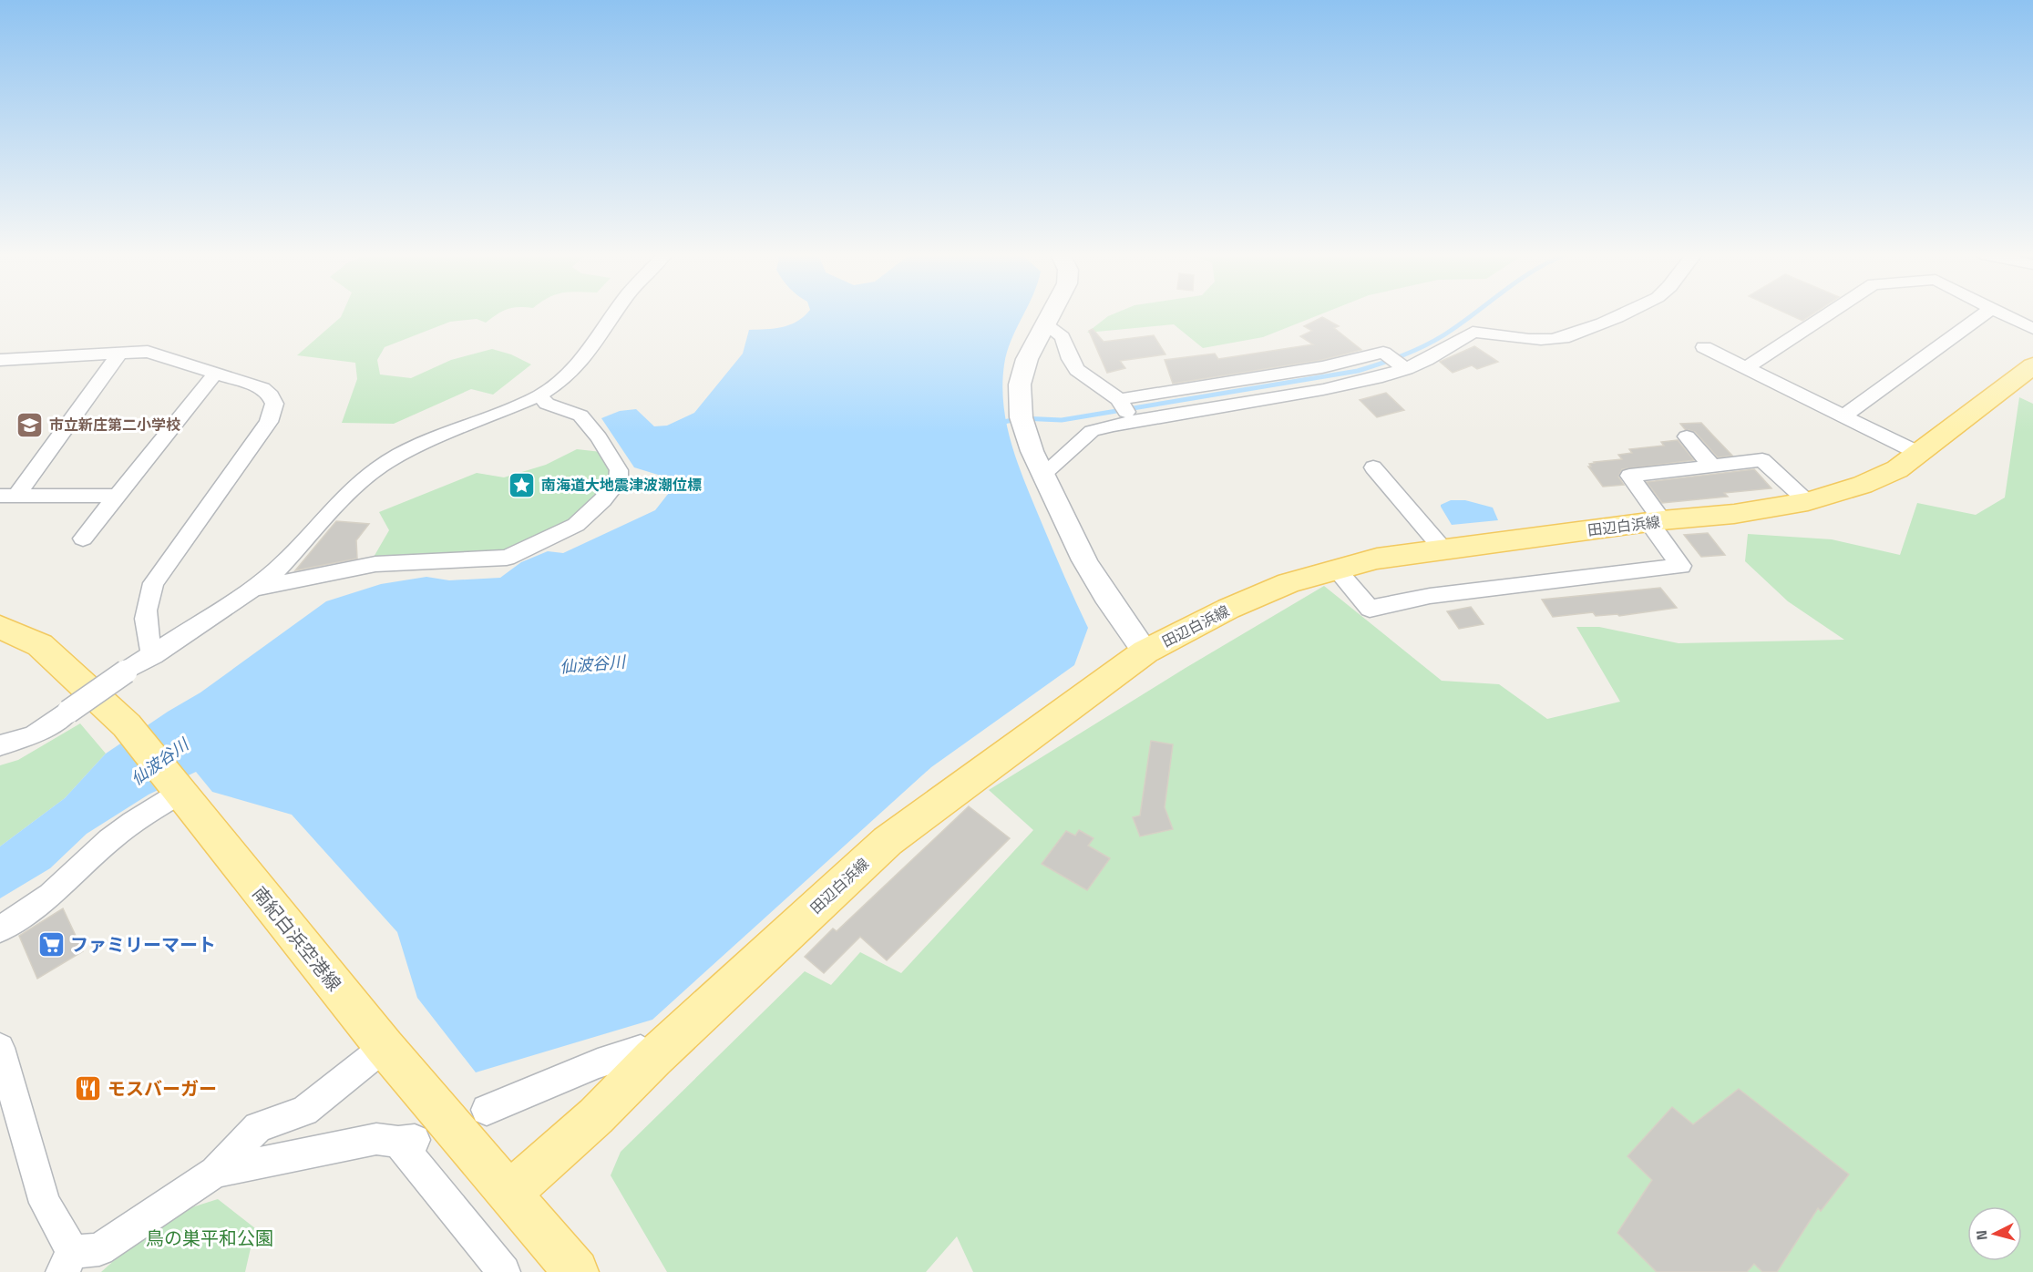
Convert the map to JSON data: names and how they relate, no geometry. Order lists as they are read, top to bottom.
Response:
{
  "streets": {
    "main road": ["田辺白浜線", "南紀白浜空港線"]
  },
  "crossings": [
    ["田辺白浜線", "南紀白浜空港線"]
  ],
  "water": ["仙波谷川"],
  "parks": ["鳥の巣平和公園"],
  "places": {
    "school or university": ["市立新庄第二小学校"],
    "place": ["南海道大地震津波潮位標"],
    "supermarket": ["ファミリーマート"],
    "restaurant": ["モスバーガー"]
  },
  "north": "left"
}
